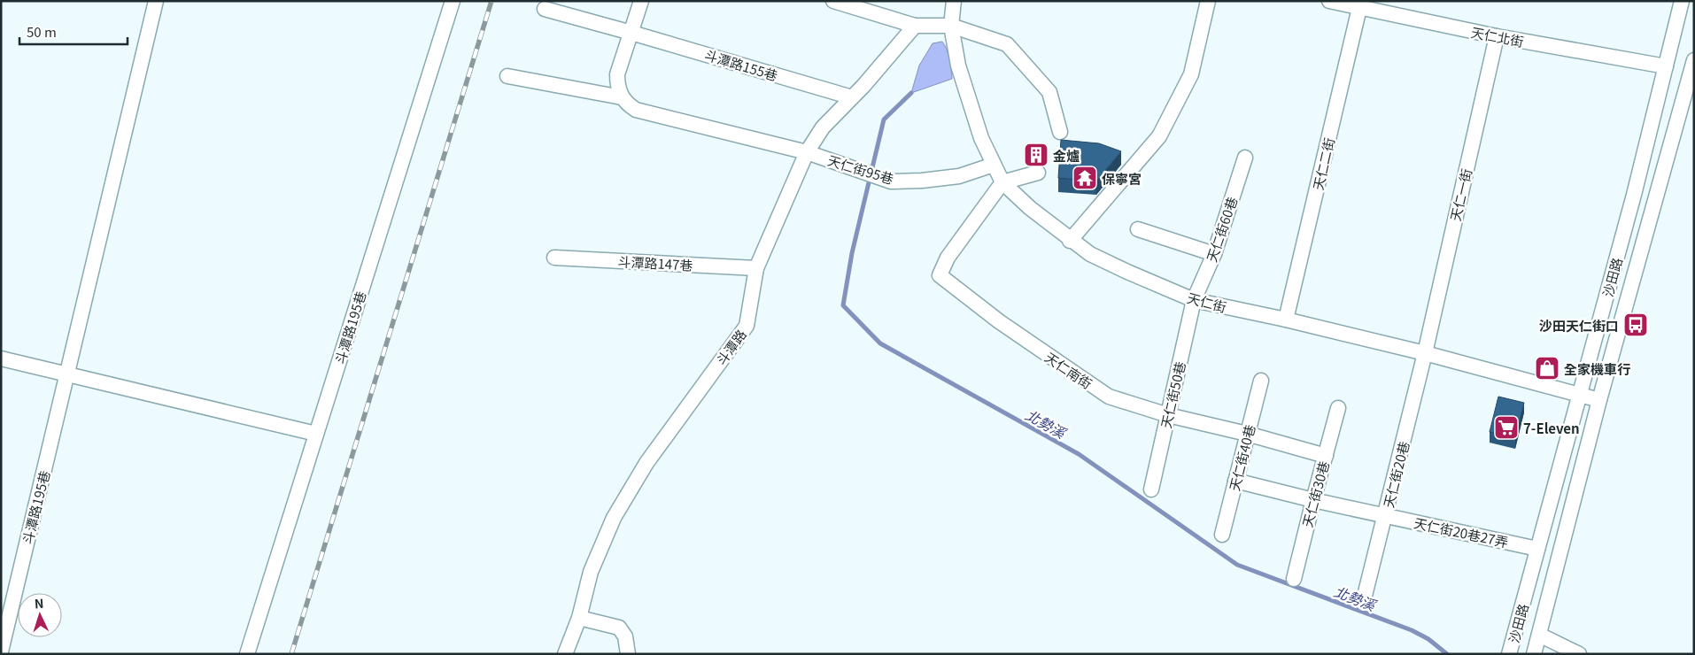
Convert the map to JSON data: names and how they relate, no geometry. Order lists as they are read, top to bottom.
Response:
{
  "streets": {
    "street": [
      "天仁北街",
      "斗潭路155巷",
      "天仁二街",
      "天仁街95巷",
      "天仁一街",
      "天仁街60巷",
      "斗潭路147巷",
      "沙田路",
      "天仁街",
      "斗潭路195巷",
      "斗潭路",
      "天仁南街",
      "天仁街50巷",
      "天仁街40巷",
      "天仁街20巷",
      "天仁街30巷",
      "天仁街20巷27弄"
    ]
  },
  "crossings": [
    ["天仁北街", "天仁二街"],
    ["天仁北街", "天仁一街"],
    ["天仁北街", "沙田路"],
    ["斗潭路155巷", "斗潭路"],
    ["天仁二街", "天仁街"],
    ["天仁街95巷", "天仁街"],
    ["天仁街95巷", "斗潭路"],
    ["天仁一街", "天仁街"],
    ["天仁一街", "天仁街20巷"],
    ["天仁街60巷", "天仁街"],
    ["天仁街60巷", "天仁街50巷"],
    ["斗潭路147巷", "斗潭路"],
    ["沙田路", "天仁街"],
    ["沙田路", "天仁街20巷27弄"],
    ["天仁街", "天仁南街"],
    ["天仁街", "天仁街50巷"],
    ["天仁街", "天仁街20巷"],
    ["天仁南街", "天仁街50巷"],
    ["天仁南街", "天仁街40巷"],
    ["天仁南街", "天仁街30巷"],
    ["天仁街40巷", "天仁街20巷27弄"],
    ["天仁街20巷", "天仁街20巷27弄"],
    ["天仁街30巷", "天仁街20巷27弄"]
  ],
  "water": ["北勢溪"],
  "places": {
    "building": ["金爐"],
    "temple": ["保寧宮"],
    "bus stop": ["沙田天仁街口"],
    "shop": ["全家機車行"],
    "supermarket": ["7-Eleven"]
  },
  "scale_bar": "50 m",
  "north": "top"
}
